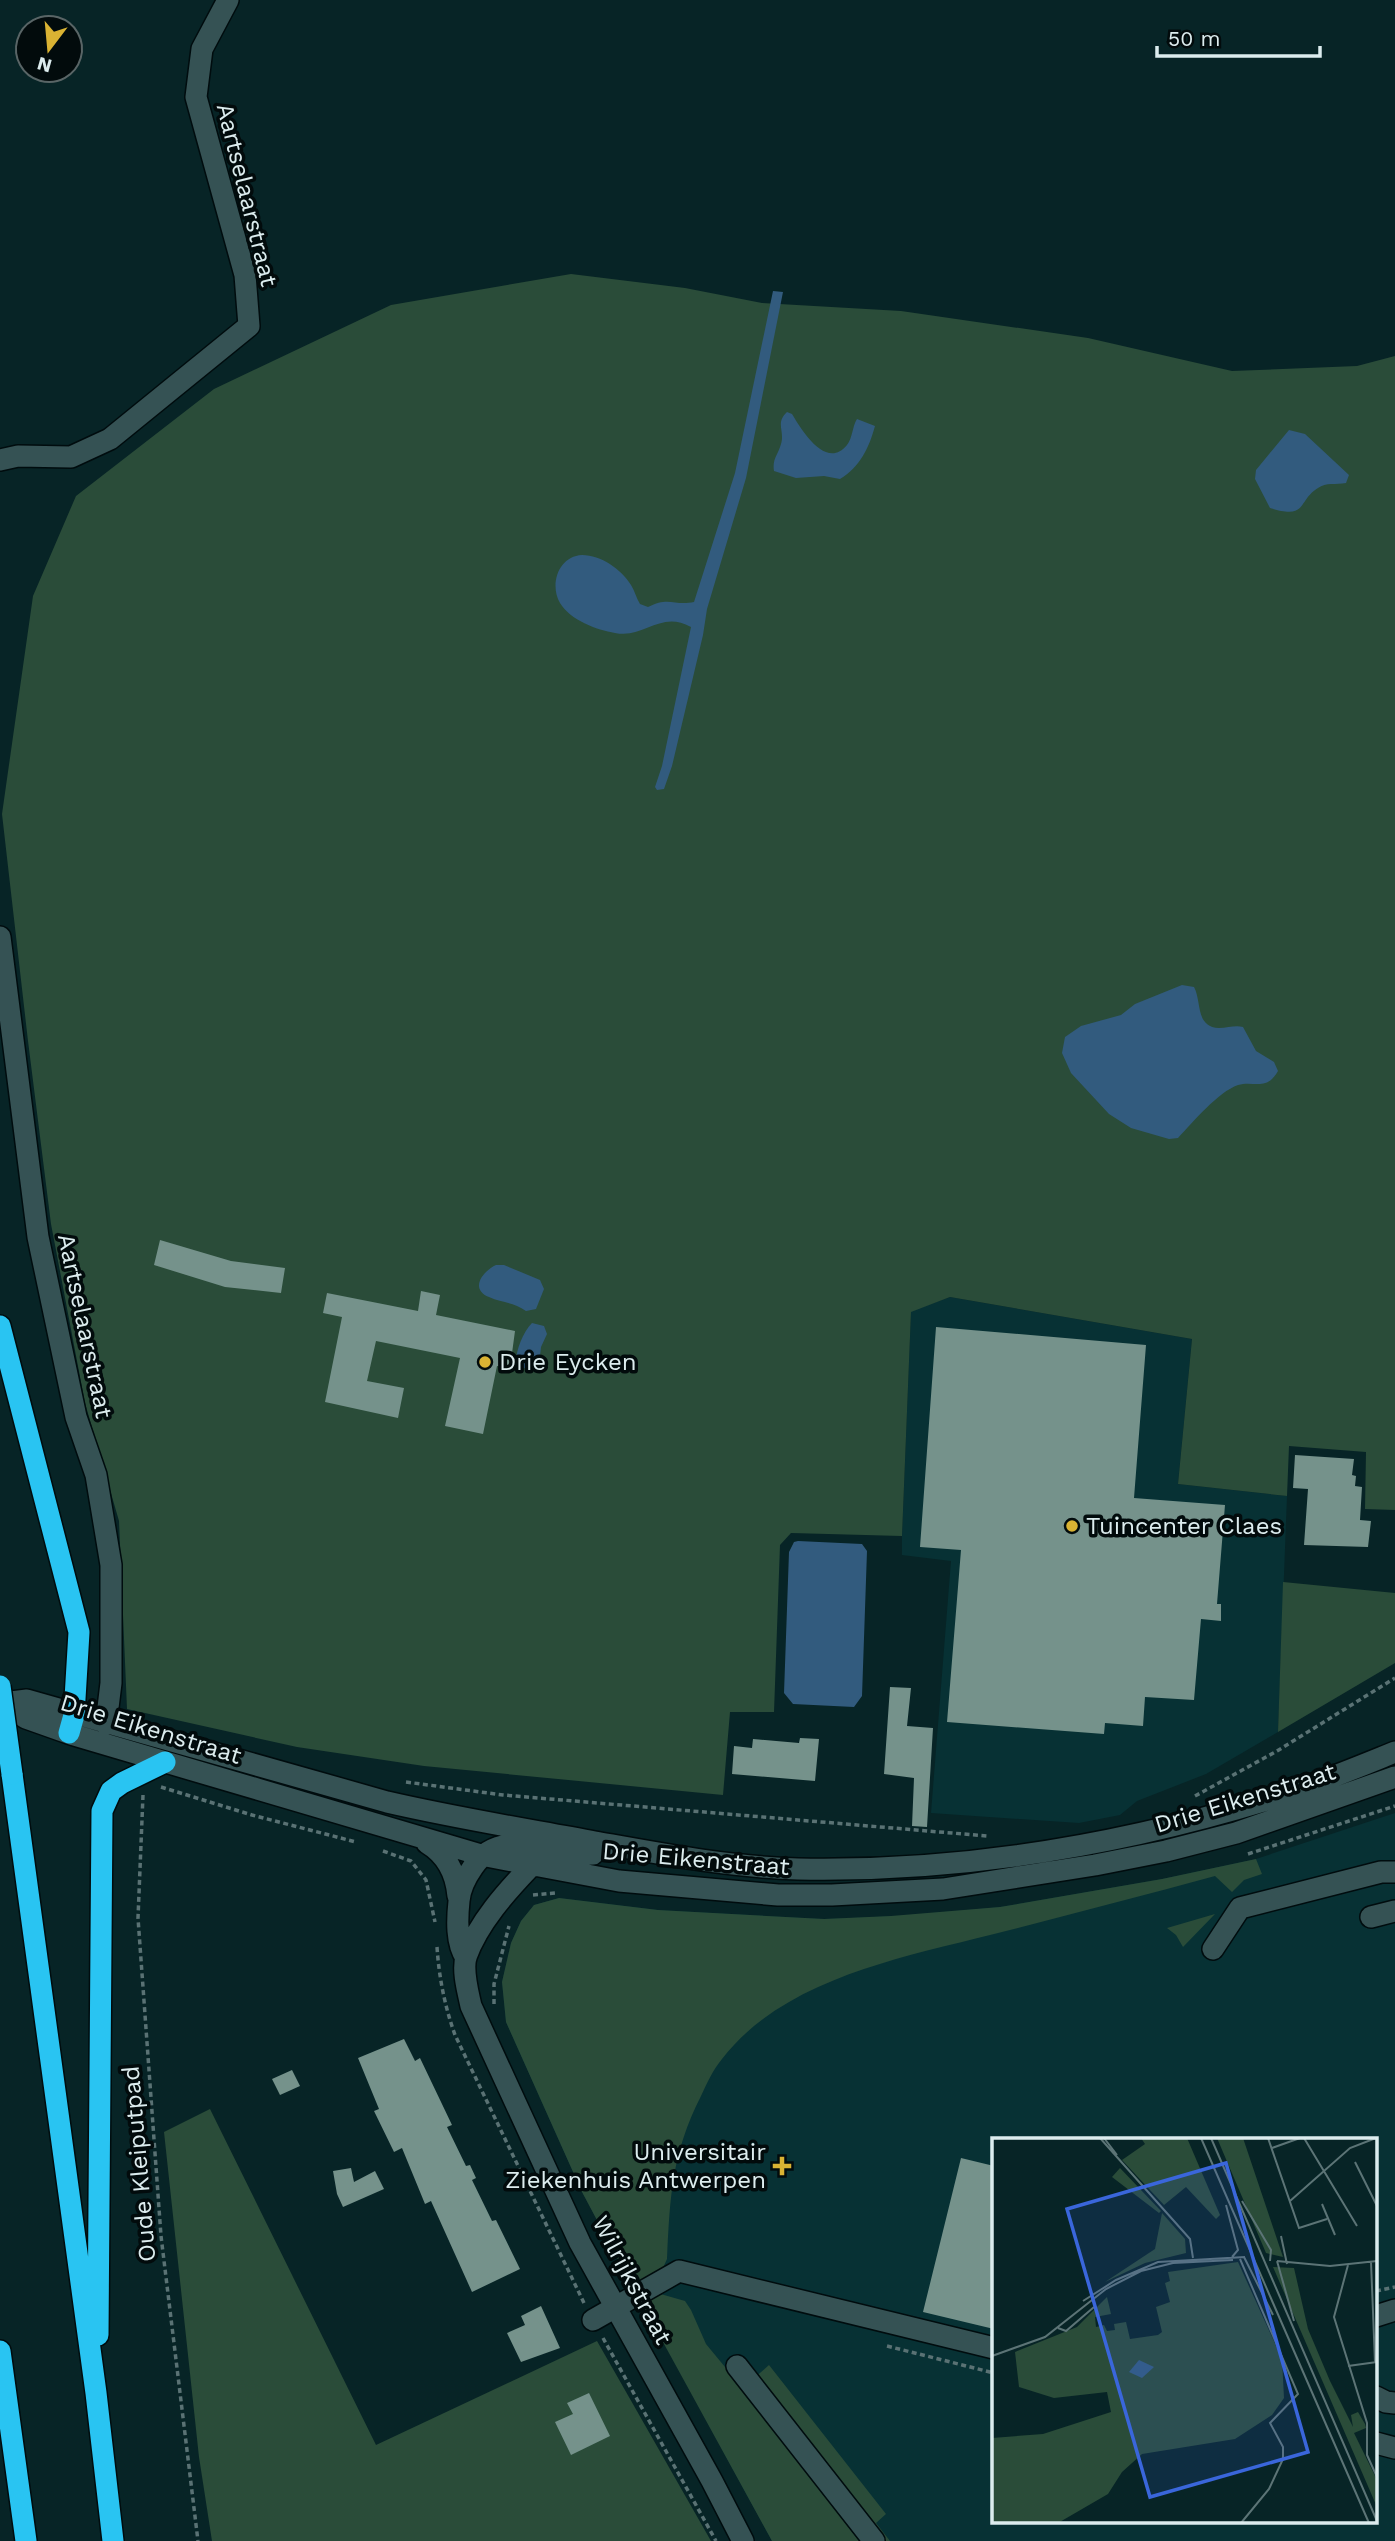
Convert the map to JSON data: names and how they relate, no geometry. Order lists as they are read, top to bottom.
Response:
{
  "streets": {
    "street": ["Aartselaarstraat", "Drie Eikenstraat", "Wilrijkstraat"],
    "path": ["Oude Kleiputpad"]
  },
  "crossings": [
    ["Aartselaarstraat", "Drie Eikenstraat"],
    ["Drie Eikenstraat", "Wilrijkstraat"]
  ],
  "places": {
    "other": ["Drie Eycken", "Tuincenter Claes"],
    "health": ["Universitair Ziekenhuis Antwerpen"]
  },
  "scale_bar": "50 m",
  "north": "bottom"
}
